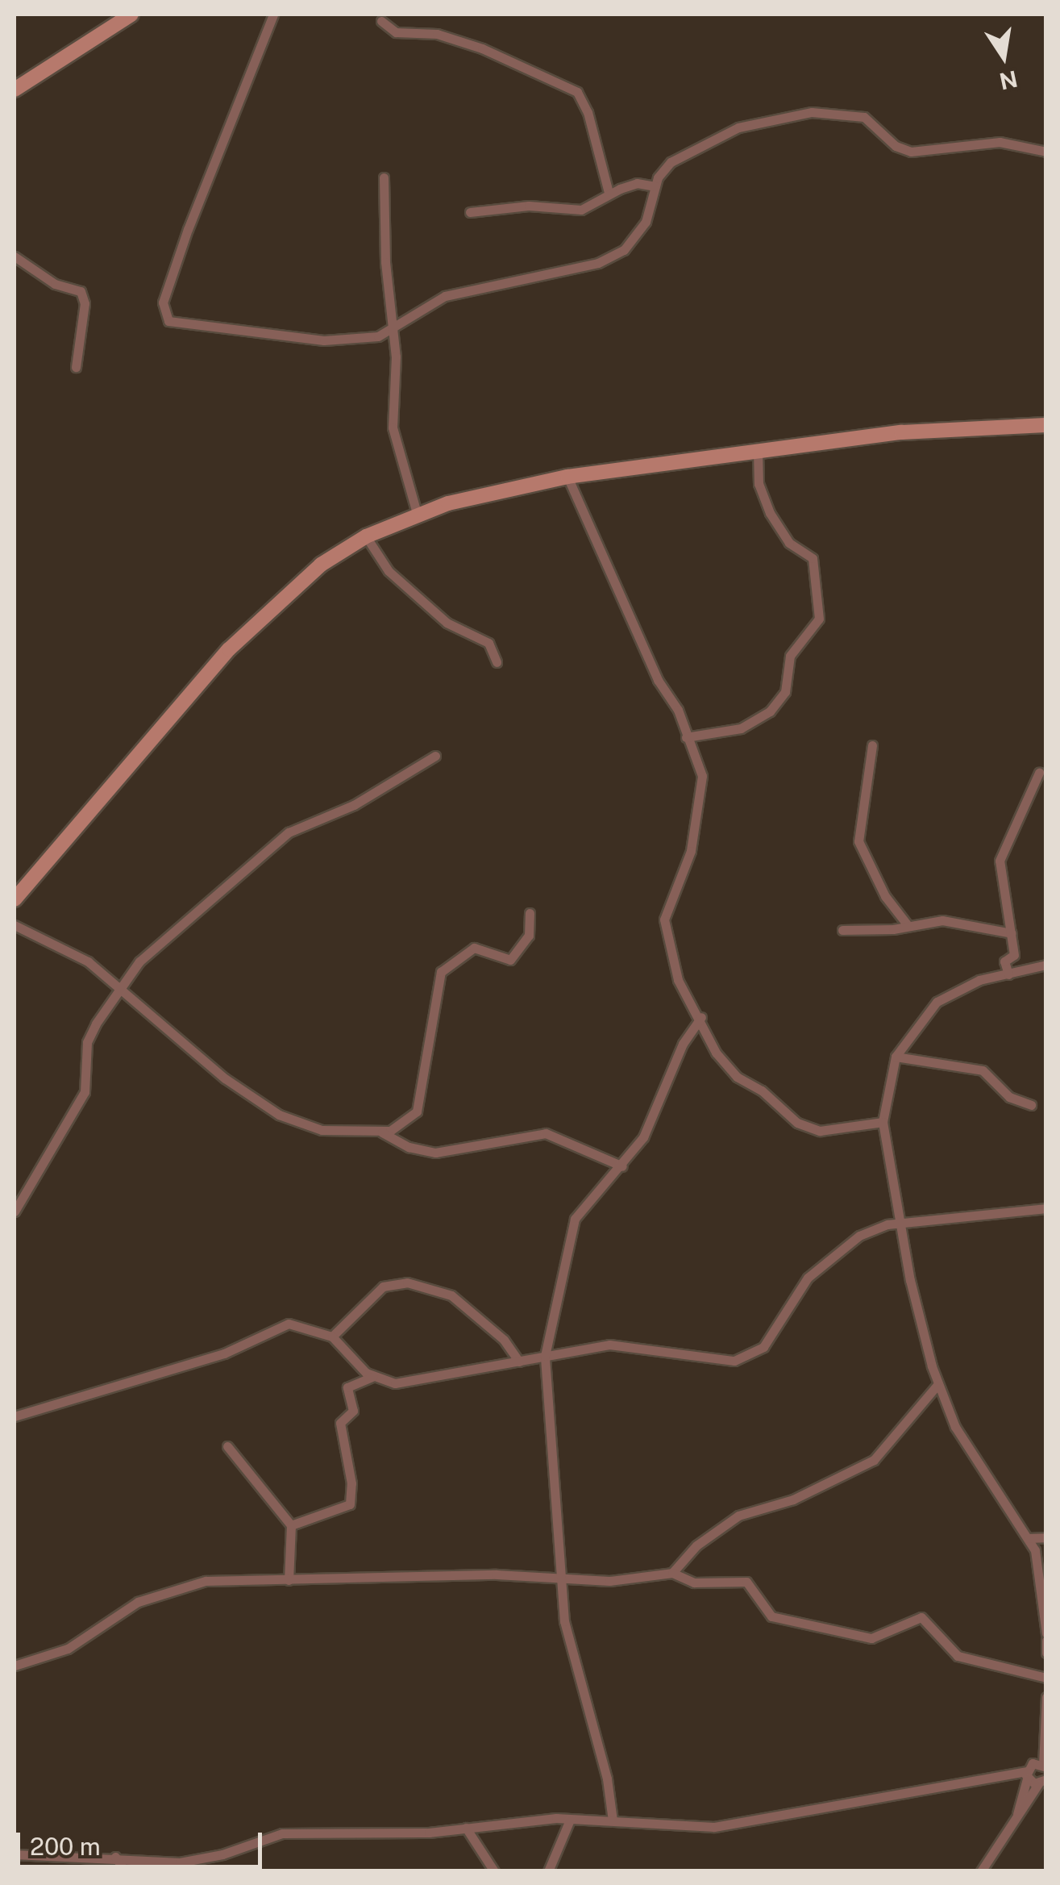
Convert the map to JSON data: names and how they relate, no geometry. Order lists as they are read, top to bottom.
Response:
{
  "scale_bar": "200 m",
  "north": "bottom"
}
